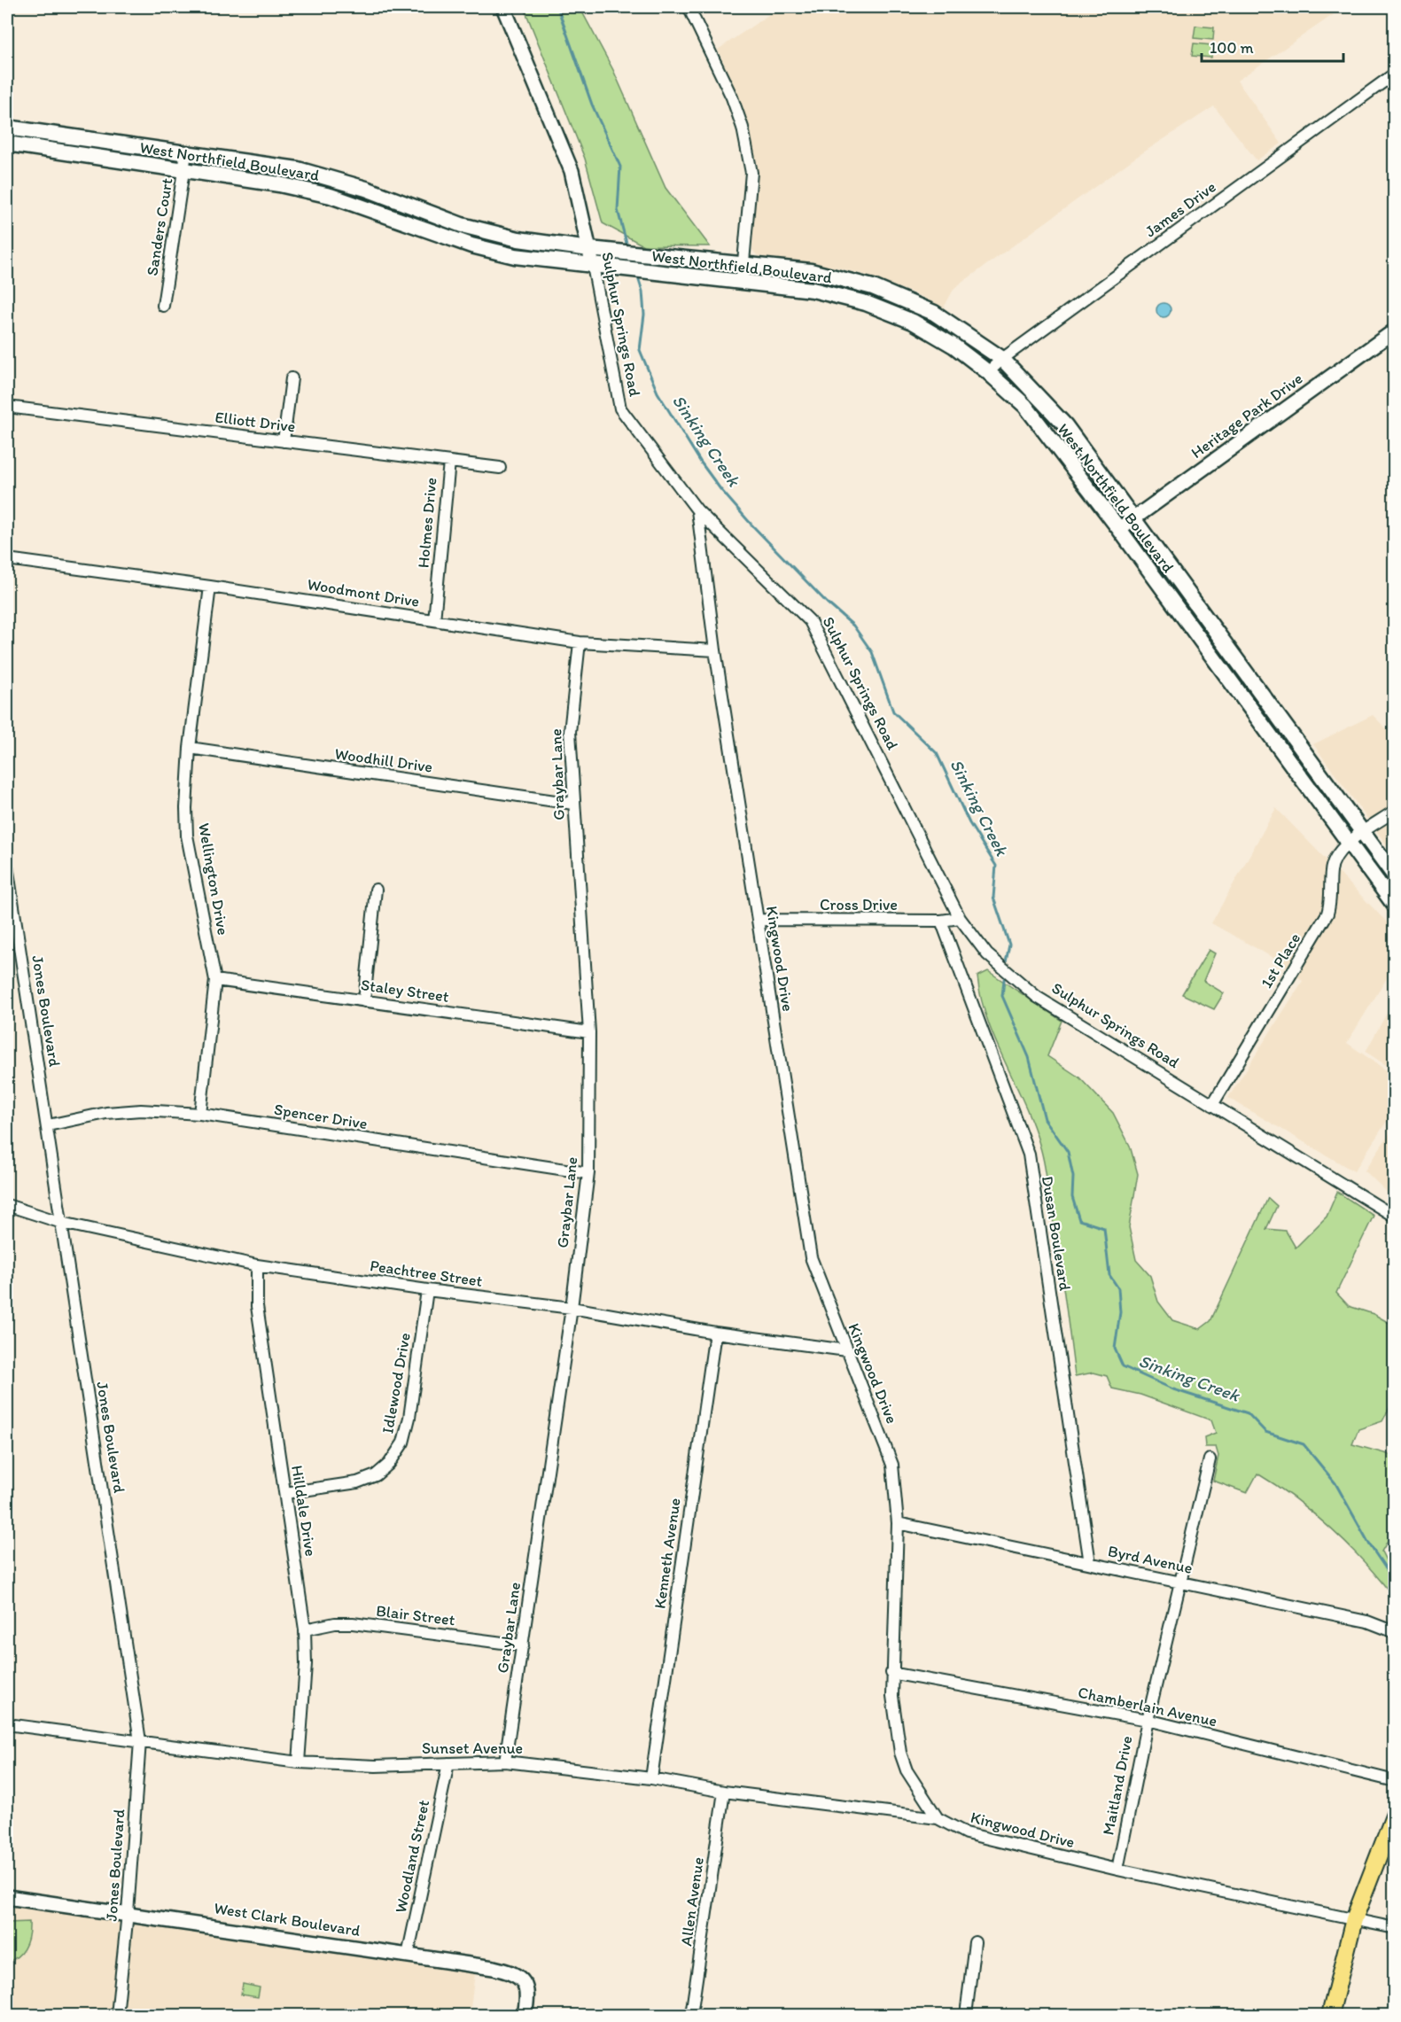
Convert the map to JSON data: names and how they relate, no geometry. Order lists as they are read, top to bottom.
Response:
{
  "streets": {
    "main road": ["West Northfield Boulevard"],
    "street": [
      "James Drive",
      "Sanders Court",
      "Sulphur Springs Road",
      "Heritage Park Drive",
      "Elliott Drive",
      "Holmes Drive",
      "Woodmont Drive",
      "Woodhill Drive",
      "Graybar Lane",
      "Wellington Drive",
      "Cross Drive",
      "Kingwood Drive",
      "1st Place",
      "Staley Street",
      "Jones Boulevard",
      "Spencer Drive",
      "Dusan Boulevard",
      "Peachtree Street",
      "Idlewood Drive",
      "Hilldale Drive",
      "Kenneth Avenue",
      "Byrd Avenue",
      "Blair Street",
      "Chamberlain Avenue",
      "Sunset Avenue",
      "Maitland Drive",
      "Woodland Street",
      "Allen Avenue",
      "West Clark Boulevard"
    ]
  },
  "crossings": [
    ["West Northfield Boulevard", "James Drive"],
    ["West Northfield Boulevard", "Sanders Court"],
    ["West Northfield Boulevard", "Sulphur Springs Road"],
    ["West Northfield Boulevard", "Heritage Park Drive"],
    ["West Northfield Boulevard", "1st Place"],
    ["Sulphur Springs Road", "Cross Drive"],
    ["Sulphur Springs Road", "Kingwood Drive"],
    ["Sulphur Springs Road", "1st Place"],
    ["Elliott Drive", "Holmes Drive"],
    ["Holmes Drive", "Woodmont Drive"],
    ["Woodmont Drive", "Graybar Lane"],
    ["Woodmont Drive", "Wellington Drive"],
    ["Woodmont Drive", "Kingwood Drive"],
    ["Woodhill Drive", "Graybar Lane"],
    ["Woodhill Drive", "Wellington Drive"],
    ["Graybar Lane", "Staley Street"],
    ["Graybar Lane", "Spencer Drive"],
    ["Graybar Lane", "Peachtree Street"],
    ["Graybar Lane", "Blair Street"],
    ["Graybar Lane", "Sunset Avenue"],
    ["Wellington Drive", "Staley Street"],
    ["Wellington Drive", "Spencer Drive"],
    ["Cross Drive", "Kingwood Drive"],
    ["Cross Drive", "Dusan Boulevard"],
    ["Kingwood Drive", "Peachtree Street"],
    ["Kingwood Drive", "Byrd Avenue"],
    ["Kingwood Drive", "Chamberlain Avenue"],
    ["Kingwood Drive", "Sunset Avenue"],
    ["Kingwood Drive", "Maitland Drive"],
    ["Jones Boulevard", "Spencer Drive"],
    ["Jones Boulevard", "Peachtree Street"],
    ["Jones Boulevard", "Sunset Avenue"],
    ["Jones Boulevard", "West Clark Boulevard"],
    ["Dusan Boulevard", "Byrd Avenue"],
    ["Peachtree Street", "Idlewood Drive"],
    ["Peachtree Street", "Hilldale Drive"],
    ["Peachtree Street", "Kenneth Avenue"],
    ["Idlewood Drive", "Hilldale Drive"],
    ["Hilldale Drive", "Blair Street"],
    ["Hilldale Drive", "Sunset Avenue"],
    ["Kenneth Avenue", "Sunset Avenue"],
    ["Byrd Avenue", "Maitland Drive"],
    ["Chamberlain Avenue", "Maitland Drive"],
    ["Sunset Avenue", "Woodland Street"],
    ["Sunset Avenue", "Allen Avenue"],
    ["Woodland Street", "West Clark Boulevard"]
  ],
  "water": ["Sinking Creek"],
  "scale_bar": "100 m"
}
